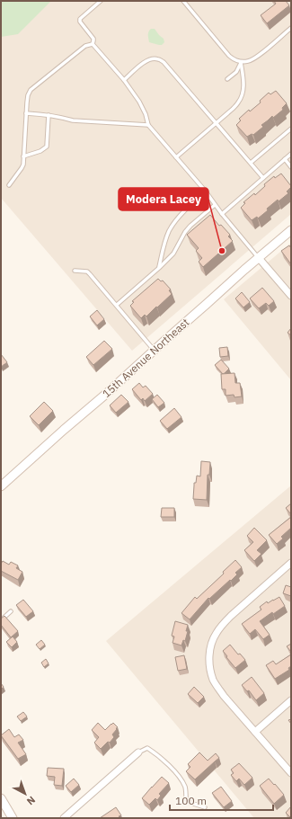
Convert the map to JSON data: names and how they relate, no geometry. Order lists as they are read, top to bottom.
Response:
{
  "streets": {
    "street": ["15th Avenue Northeast"]
  },
  "places": ["Modera Lacey"],
  "scale_bar": "100 m",
  "north": "bottom right"
}
